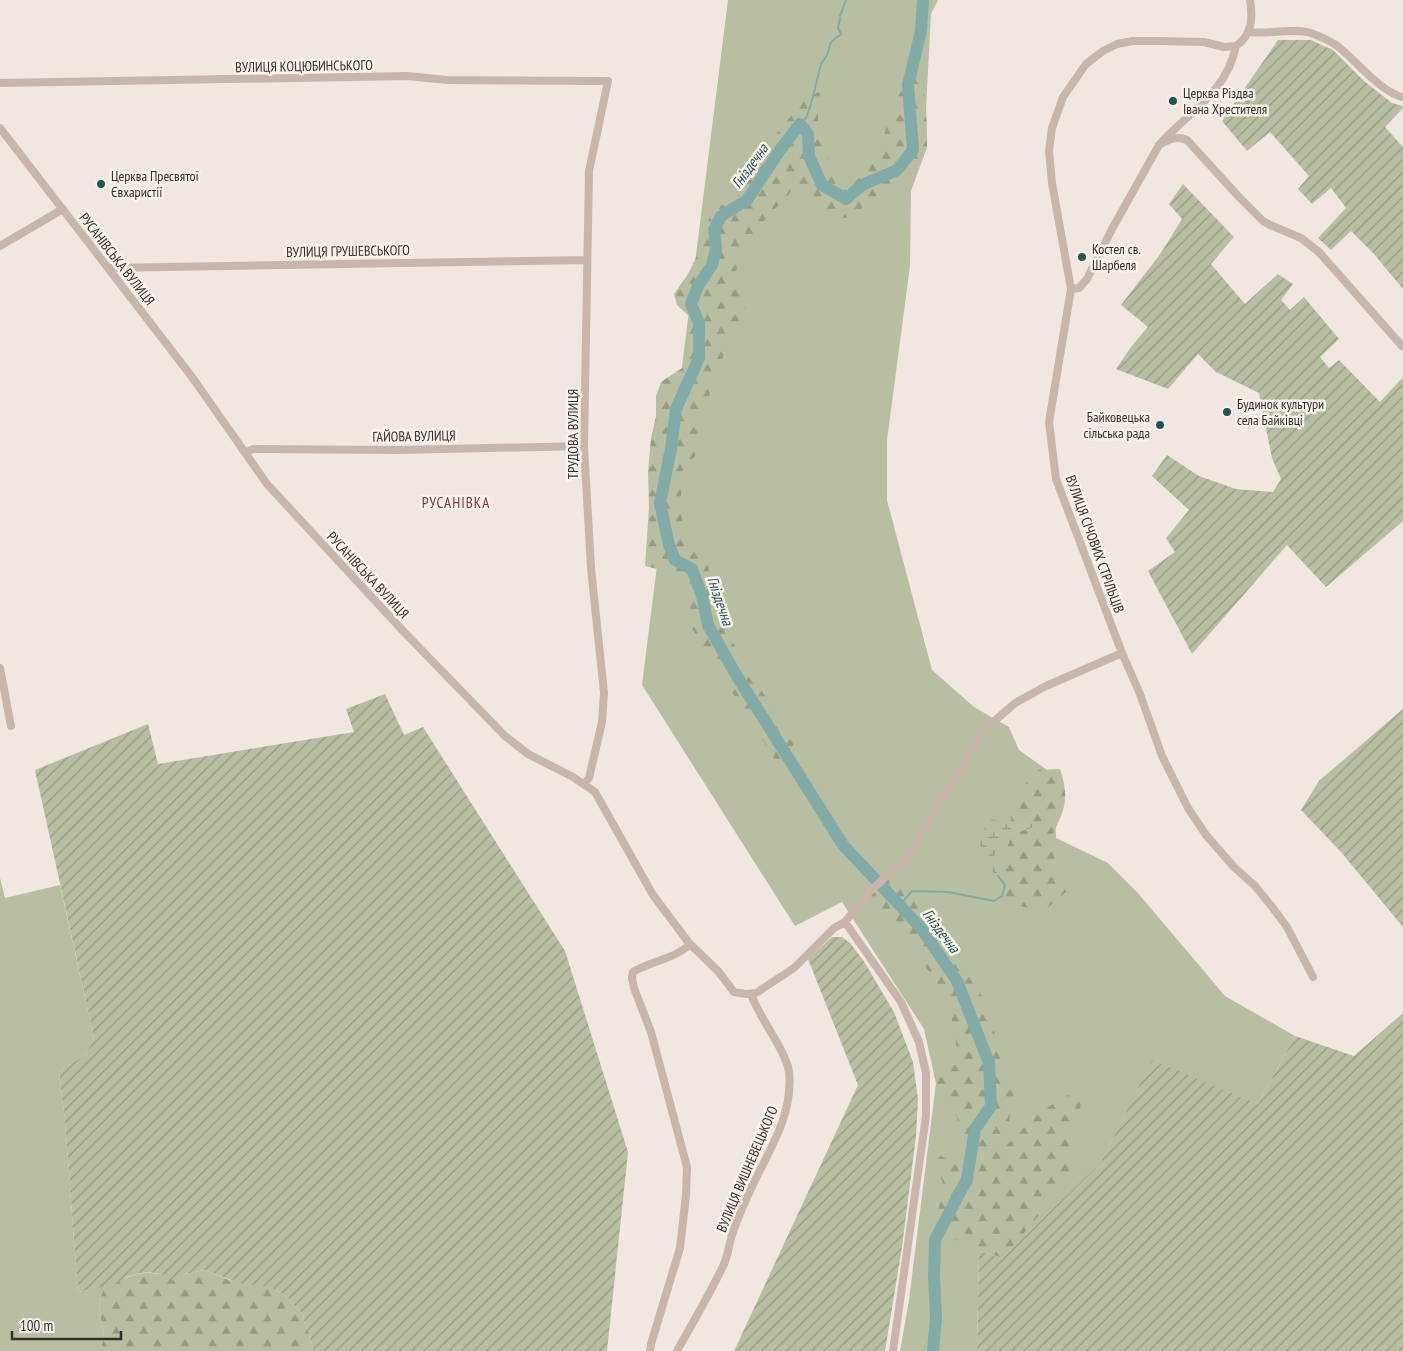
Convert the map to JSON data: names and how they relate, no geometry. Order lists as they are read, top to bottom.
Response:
{
  "streets": {
    "street": [
      "ВУЛИЦЯ КОЦЮБИНСЬКОГО",
      "ВУЛИЦЯ ГРУШЕВСЬКОГО",
      "РУСАНІВСЬКА ВУЛИЦЯ",
      "ТРУДОВА ВУЛИЦЯ",
      "ГАЙОВА ВУЛИЦЯ",
      "ВУЛИЦЯ СІЧОВИХ СТРІЛЬЦІВ",
      "ВУЛИЦЯ ВИШНЕВЕЦЬКОГО"
    ]
  },
  "crossings": [
    ["ВУЛИЦЯ КОЦЮБИНСЬКОГО", "ТРУДОВА ВУЛИЦЯ"],
    ["ВУЛИЦЯ ГРУШЕВСЬКОГО", "РУСАНІВСЬКА ВУЛИЦЯ"],
    ["ВУЛИЦЯ ГРУШЕВСЬКОГО", "ТРУДОВА ВУЛИЦЯ"],
    ["РУСАНІВСЬКА ВУЛИЦЯ", "ТРУДОВА ВУЛИЦЯ"],
    ["РУСАНІВСЬКА ВУЛИЦЯ", "ГАЙОВА ВУЛИЦЯ"],
    ["РУСАНІВСЬКА ВУЛИЦЯ", "ВУЛИЦЯ ВИШНЕВЕЦЬКОГО"],
    ["ТРУДОВА ВУЛИЦЯ", "ГАЙОВА ВУЛИЦЯ"]
  ],
  "districts": ["РУСАНІВКА"],
  "water": ["Гніздечна"],
  "places": [
    "Церква Різдва Івана Хрестителя",
    "Церква Пресвятої Євхаристії",
    "Костел св. Шарбеля",
    "Будинок культури села Байківці",
    "Байковецька сільська рада"
  ],
  "scale_bar": "100 m"
}
